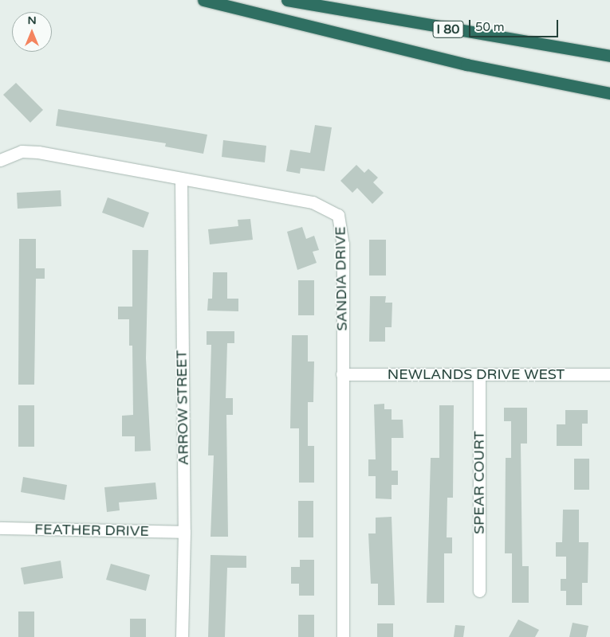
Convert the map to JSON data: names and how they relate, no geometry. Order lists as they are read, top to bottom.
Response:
{
  "streets": {
    "highway": ["I 80"],
    "street": [
      "SANDIA DRIVE",
      "NEWLANDS DRIVE WEST",
      "ARROW STREET",
      "SPEAR COURT",
      "FEATHER DRIVE"
    ]
  },
  "crossings": [
    ["SANDIA DRIVE", "NEWLANDS DRIVE WEST"],
    ["SANDIA DRIVE", "ARROW STREET"],
    ["NEWLANDS DRIVE WEST", "SPEAR COURT"],
    ["ARROW STREET", "FEATHER DRIVE"]
  ],
  "scale_bar": "50 m",
  "north": "top"
}
